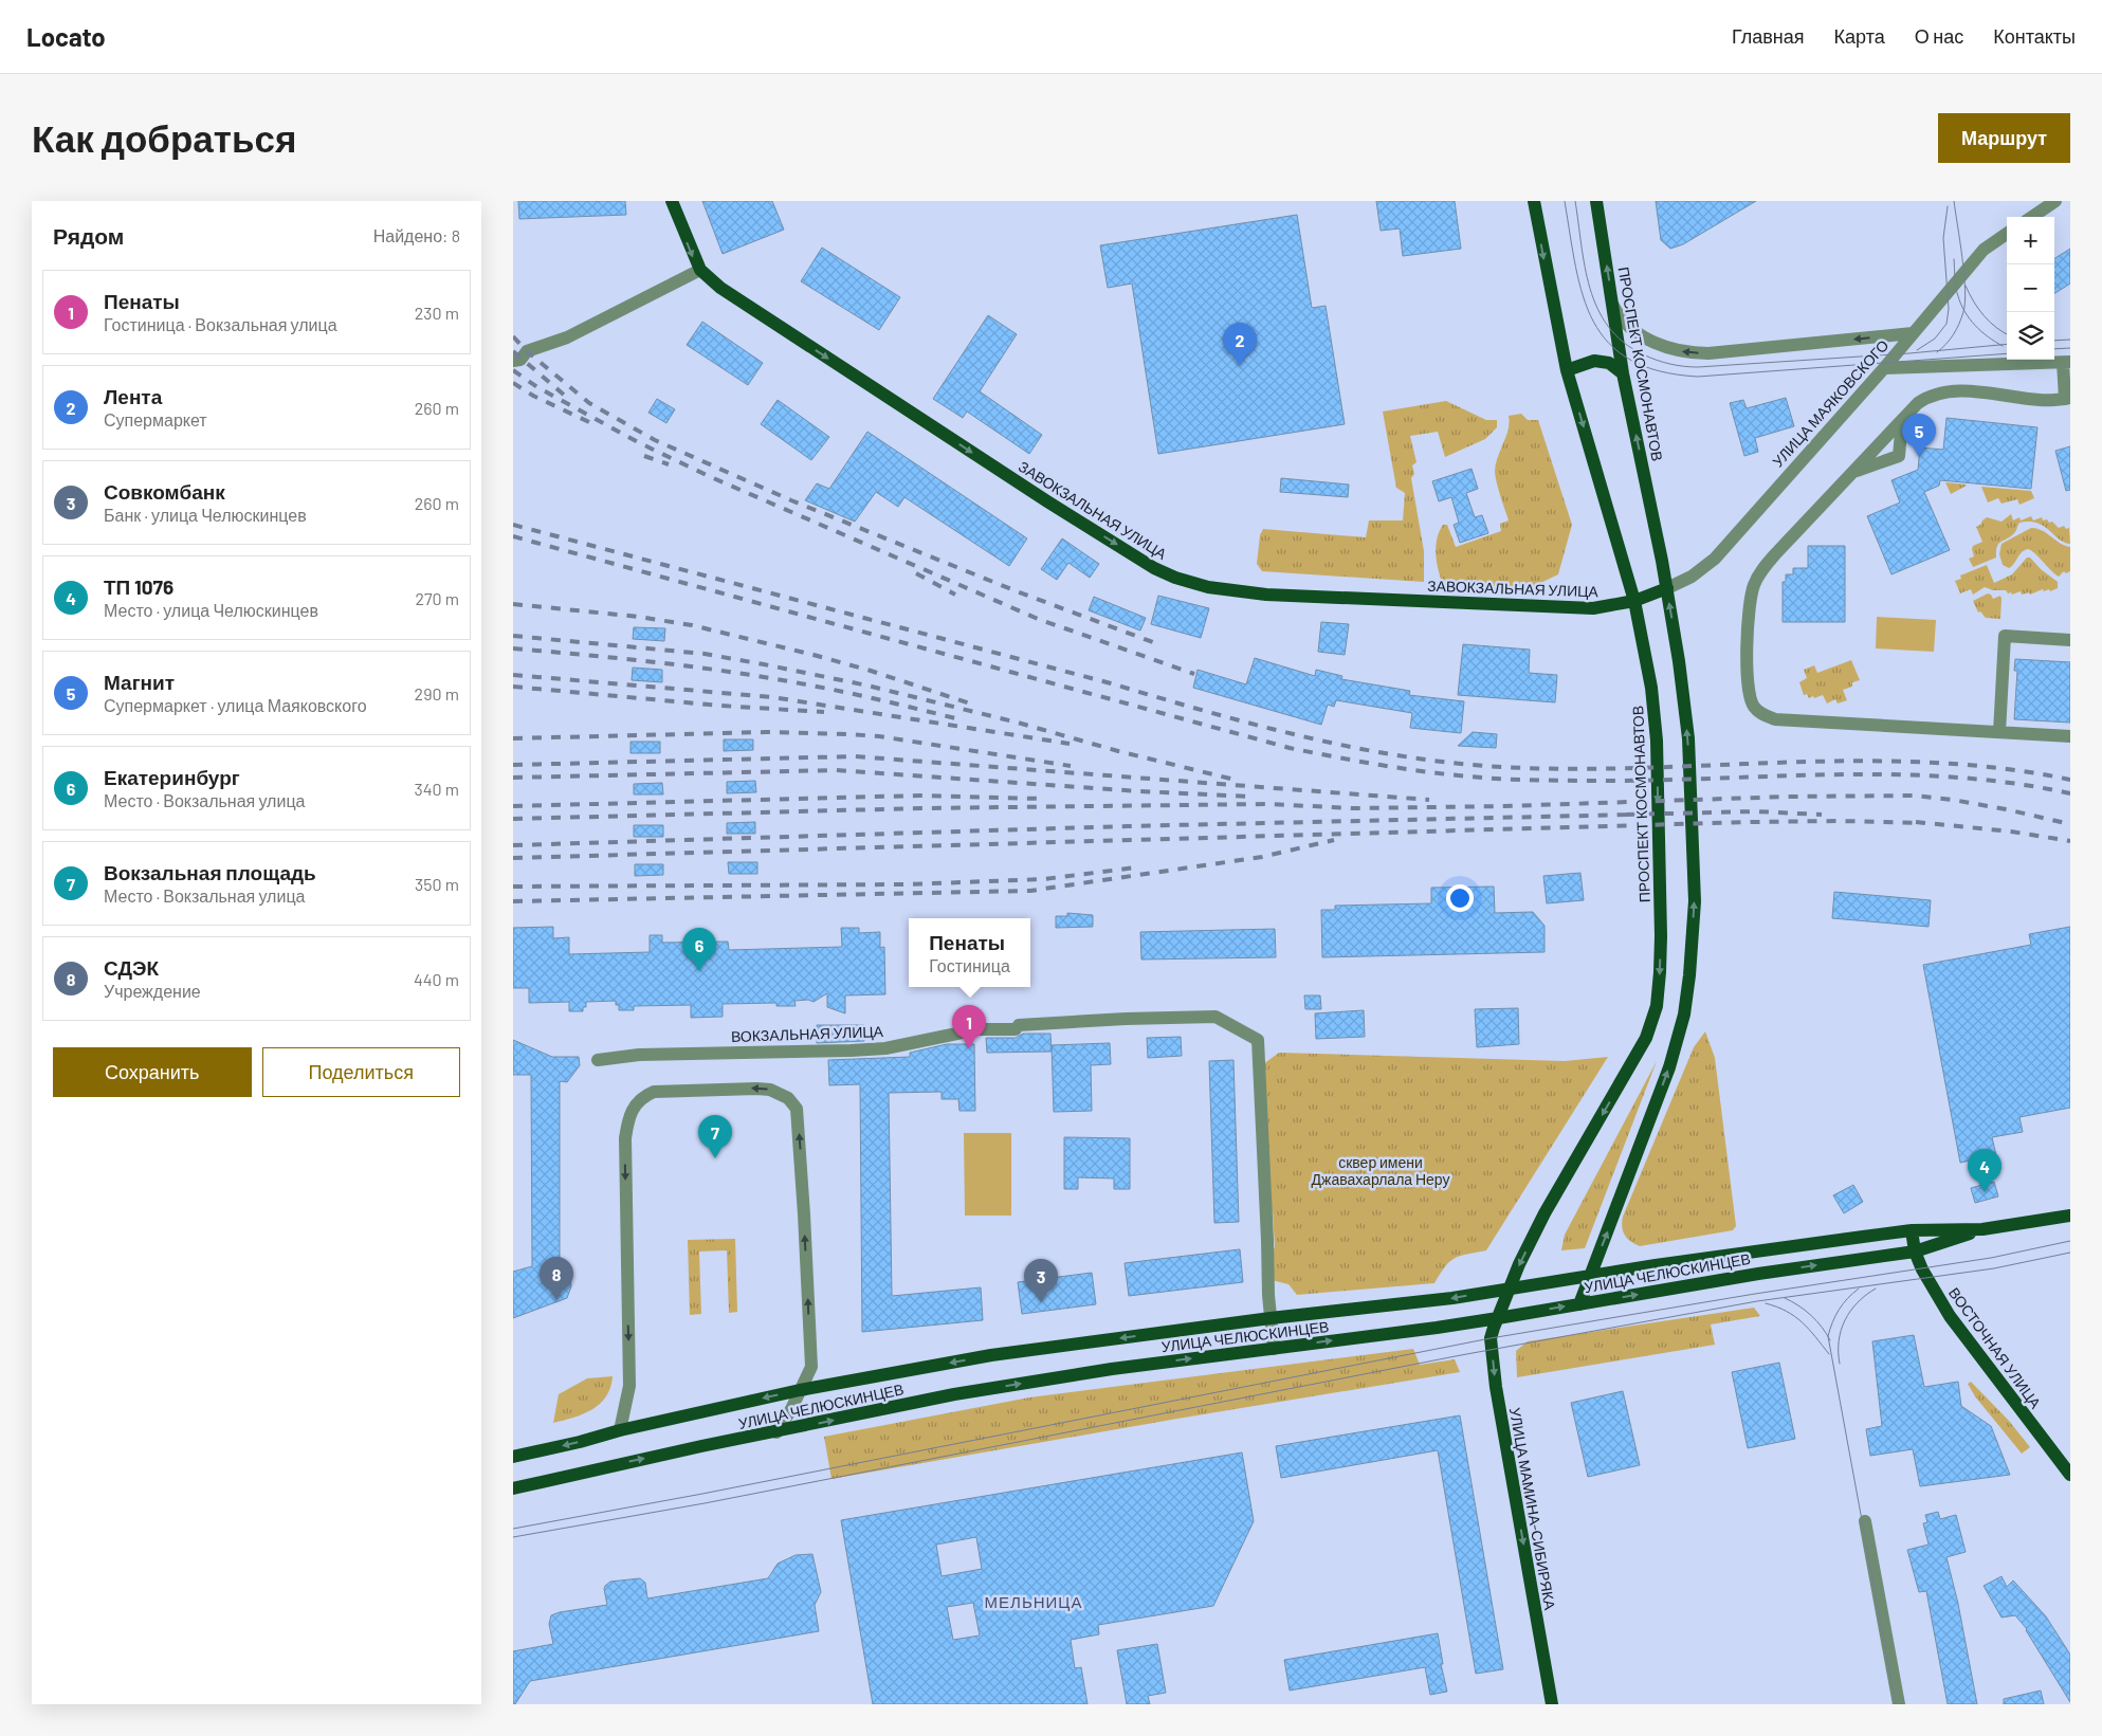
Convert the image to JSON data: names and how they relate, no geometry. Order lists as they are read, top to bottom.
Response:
{
  "streets": {
    "main road": [
      "ПРОСПЕКТ КОСМОНАВТОВ",
      "ЗАВОКЗАЛЬНАЯ УЛИЦА",
      "УЛИЦА ЧЕЛЮСКИНЦЕВ",
      "ВОСТОЧНАЯ УЛИЦА",
      "УЛИЦА МАМИНА-СИБИРЯКА"
    ],
    "street": ["УЛИЦА МАЯКОВСКОГО", "ВОКЗАЛЬНАЯ УЛИЦА"]
  },
  "crossings": [
    ["ПРОСПЕКТ КОСМОНАВТОВ", "УЛИЦА МАЯКОВСКОГО"],
    ["ПРОСПЕКТ КОСМОНАВТОВ", "ЗАВОКЗАЛЬНАЯ УЛИЦА"],
    ["ПРОСПЕКТ КОСМОНАВТОВ", "УЛИЦА ЧЕЛЮСКИНЦЕВ"],
    ["ПРОСПЕКТ КОСМОНАВТОВ", "УЛИЦА МАМИНА-СИБИРЯКА"],
    ["УЛИЦА МАЯКОВСКОГО", "ЗАВОКЗАЛЬНАЯ УЛИЦА"],
    ["ВОКЗАЛЬНАЯ УЛИЦА", "УЛИЦА ЧЕЛЮСКИНЦЕВ"],
    ["УЛИЦА ЧЕЛЮСКИНЦЕВ", "ВОСТОЧНАЯ УЛИЦА"],
    ["УЛИЦА ЧЕЛЮСКИНЦЕВ", "УЛИЦА МАМИНА-СИБИРЯКА"]
  ],
  "one_way": ["ЗАВОКЗАЛЬНАЯ УЛИЦА", "УЛИЦА МАМИНА-СИБИРЯКА"],
  "districts": ["МЕЛЬНИЦА"],
  "parks": ["сквер имени Джавахарлала Неру"],
  "page": {
    "header": "Locato",
    "nav": [
      "Главная",
      "Карта",
      "О нас",
      "Контакты"
    ],
    "buttons": [
      "Маршрут",
      ["Сохранить", "Поделиться"]
    ],
    "title": "Как добраться",
    "heading": ["Рядом", "Найдено: 8"],
    "map_buttons": ["+", "−"],
    "list": [
      {
        "mark": "1",
        "name": "Пенаты",
        "note": "Гостиница · Вокзальная улица",
        "value": "230 m"
      },
      {
        "mark": "2",
        "name": "Лента",
        "note": "Супермаркет",
        "value": "260 m"
      },
      {
        "mark": "3",
        "name": "Совкомбанк",
        "note": "Банк · улица Челюскинцев",
        "value": "260 m"
      },
      {
        "mark": "4",
        "name": "ТП 1076",
        "note": "Место · улица Челюскинцев",
        "value": "270 m"
      },
      {
        "mark": "5",
        "name": "Магнит",
        "note": "Супермаркет · улица Маяковского",
        "value": "290 m"
      },
      {
        "mark": "6",
        "name": "Екатеринбург",
        "note": "Место · Вокзальная улица",
        "value": "340 m"
      },
      {
        "mark": "7",
        "name": "Вокзальная площадь",
        "note": "Место · Вокзальная улица",
        "value": "350 m"
      },
      {
        "mark": "8",
        "name": "СДЭК",
        "note": "Учреждение",
        "value": "440 m"
      }
    ],
    "pins": [
      "2",
      "5",
      "6",
      "1",
      "7",
      "4",
      "8",
      "3"
    ],
    "popup": ["Пенаты", "Гостиница"]
  }
}
